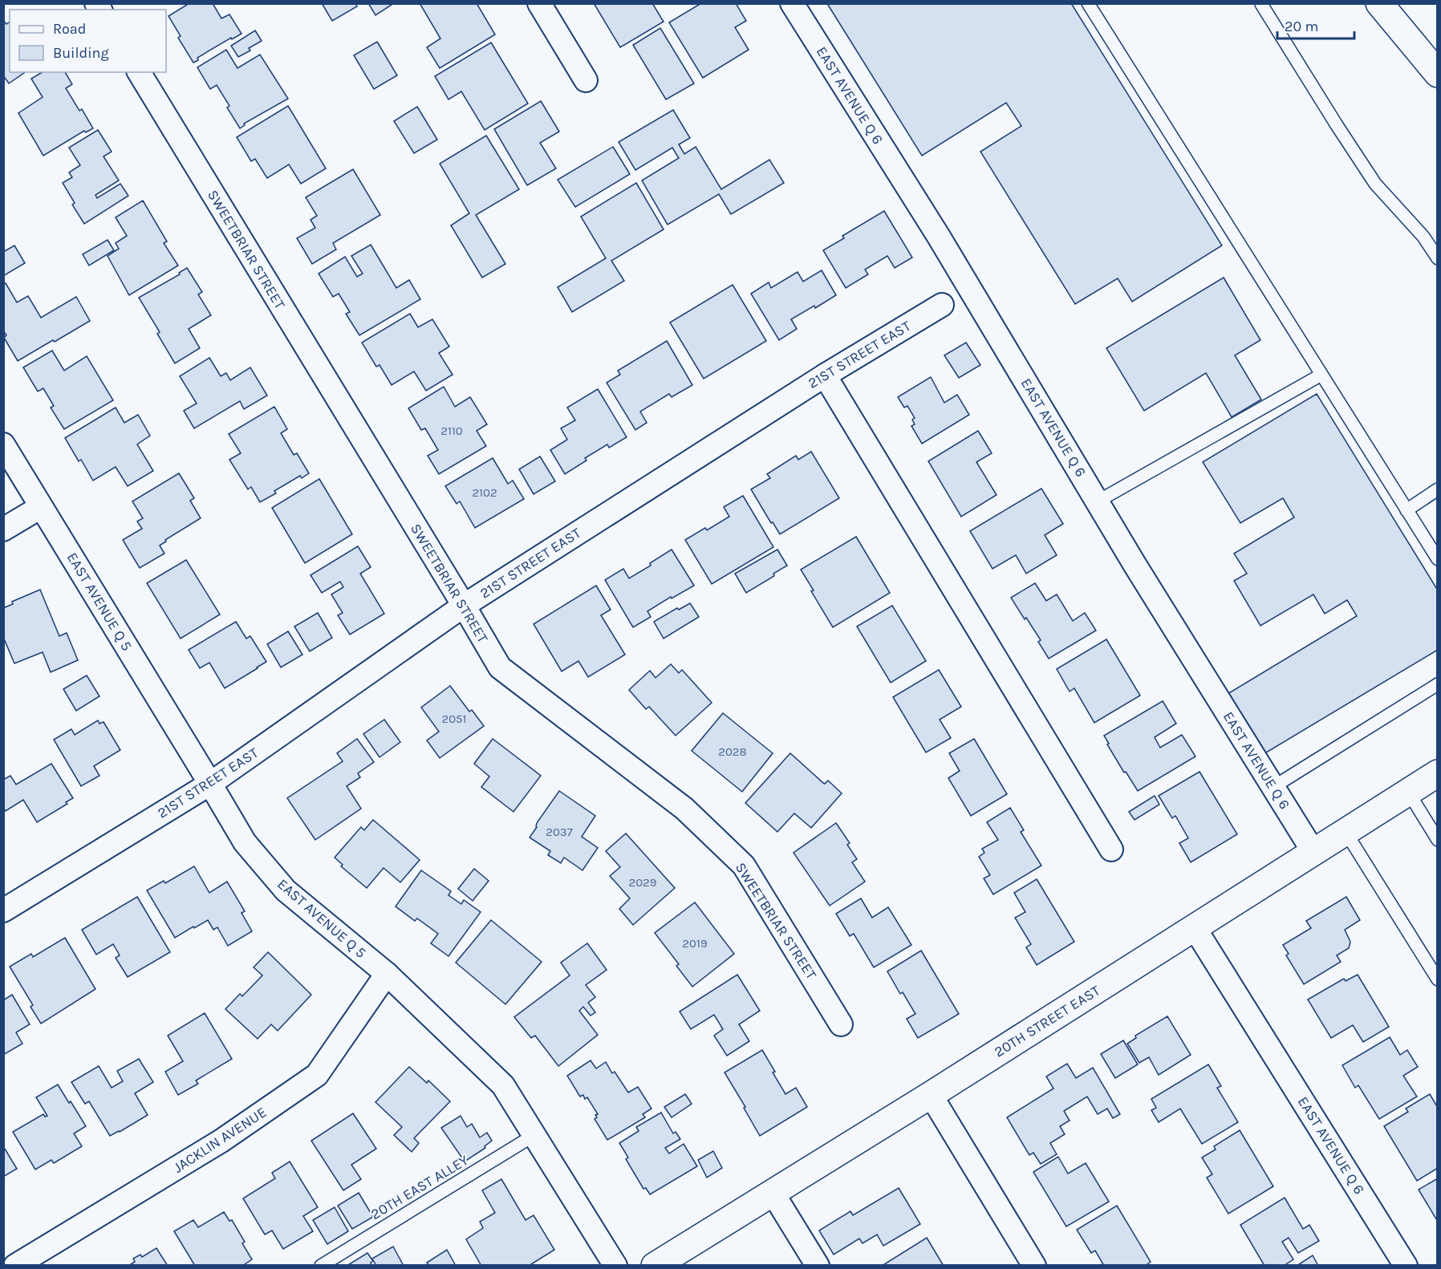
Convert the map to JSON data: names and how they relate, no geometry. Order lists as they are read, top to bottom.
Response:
{
  "streets": {
    "main road": ["20TH STREET EAST"],
    "street": [
      "EAST AVENUE Q 6",
      "SWEETBRIAR STREET",
      "21ST STREET EAST",
      "EAST AVENUE Q 5",
      "JACKLIN AVENUE"
    ],
    "lane": ["20TH EAST ALLEY"]
  },
  "crossings": [
    ["EAST AVENUE Q 6", "20TH STREET EAST"],
    ["SWEETBRIAR STREET", "21ST STREET EAST"],
    ["21ST STREET EAST", "EAST AVENUE Q 5"],
    ["EAST AVENUE Q 5", "JACKLIN AVENUE"],
    ["EAST AVENUE Q 5", "20TH EAST ALLEY"]
  ],
  "house_numbers": [
    "2110",
    "2102",
    "2051",
    "2028",
    "2037",
    "2029",
    "2019"
  ],
  "legend": ["Road", "Building"],
  "scale_bar": "20 m"
}
